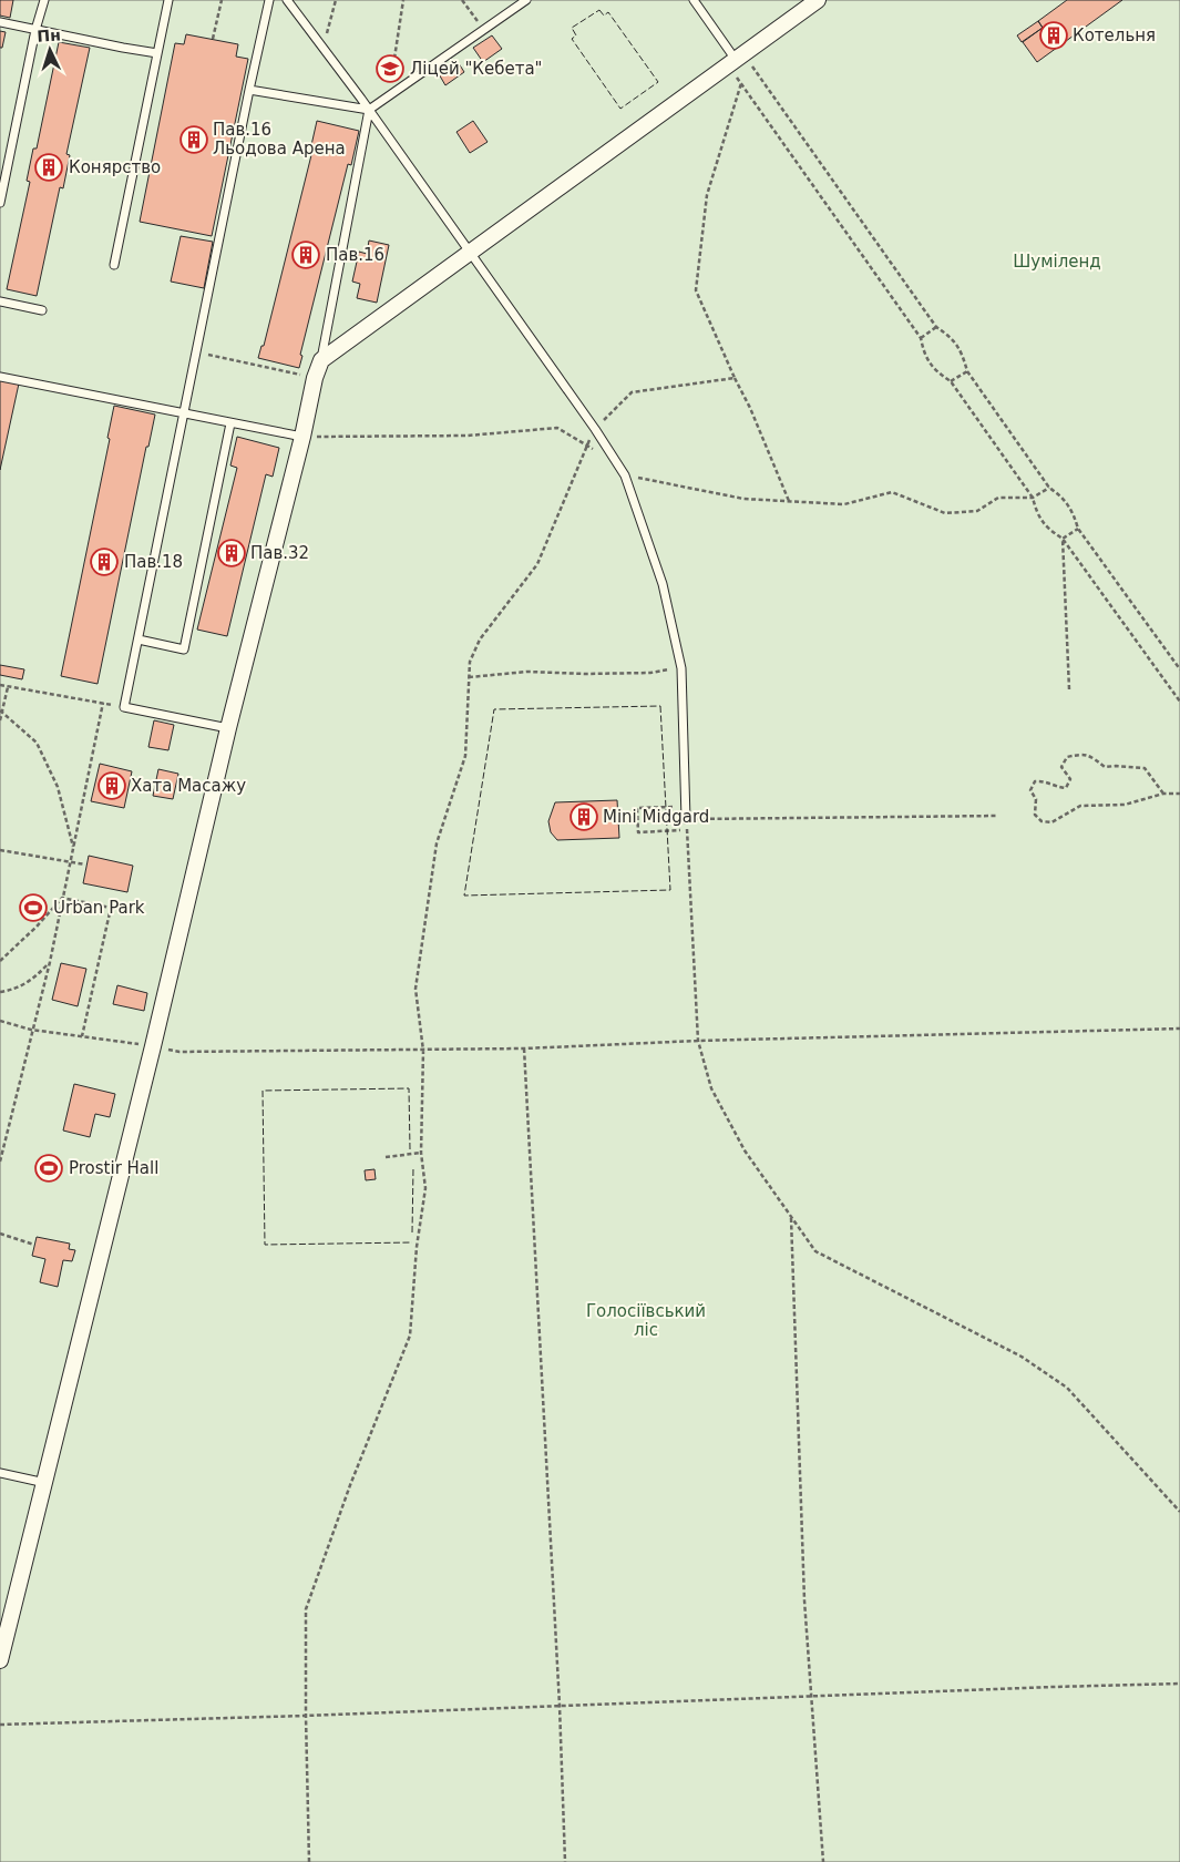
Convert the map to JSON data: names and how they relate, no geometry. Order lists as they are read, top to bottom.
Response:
{
  "parks": ["Шуміленд", "Голосіївський ліс"],
  "places": {
    "building": [
      "Котельня",
      "Пав.16 Льодова Арена",
      "Конярство",
      "Пав.16",
      "Пав.32",
      "Пав.18",
      "Хата Масажу",
      "Mini Midgard"
    ],
    "school or university": ["Ліцей \"Кебета\""],
    "sports": ["Urban Park", "Prostir Hall"]
  },
  "north": "top"
}
